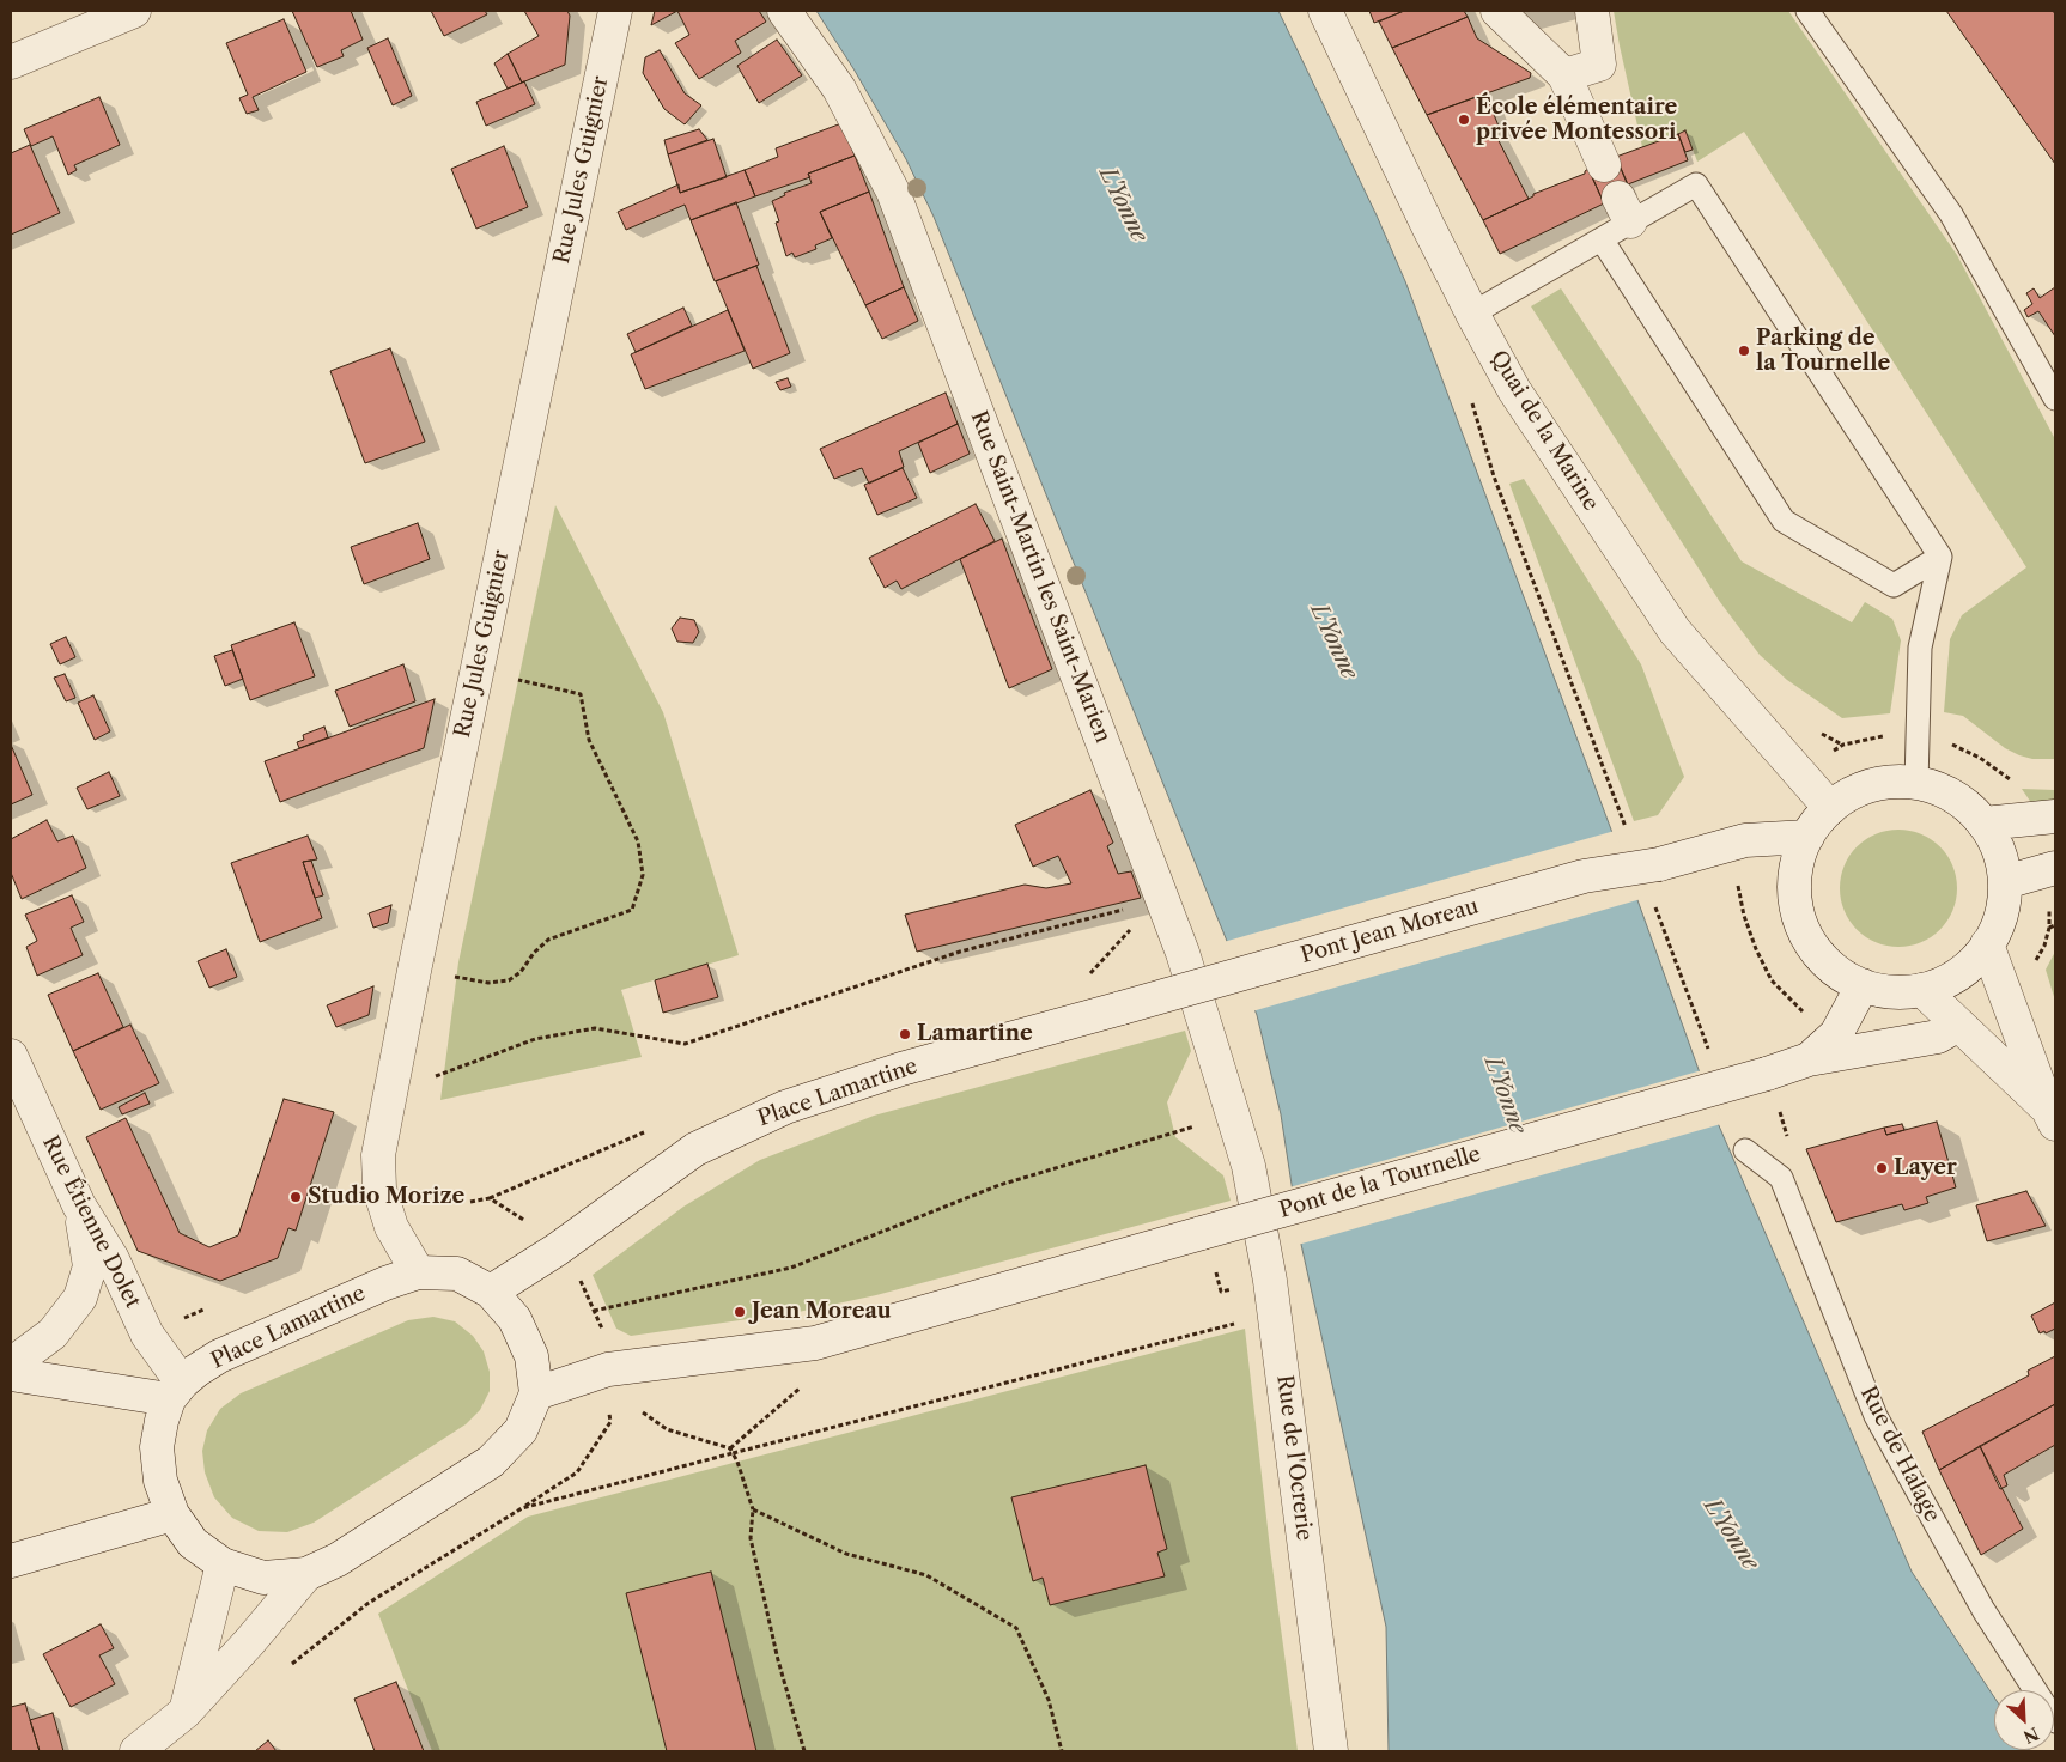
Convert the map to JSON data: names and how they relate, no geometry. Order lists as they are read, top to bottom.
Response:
{
  "streets": {
    "street": [
      "Rue Jules Guignier",
      "Quai de la Marine",
      "Rue Saint-Martin les Saint-Marien",
      "Pont Jean Moreau",
      "Place Lamartine",
      "Pont de la Tournelle",
      "Rue Étienne Dolet",
      "Rue de l'Ocrerie"
    ],
    "lane": ["Rue de Halage"]
  },
  "crossings": [
    ["Rue Jules Guignier", "Place Lamartine"],
    ["Quai de la Marine", "Pont Jean Moreau"],
    ["Rue Saint-Martin les Saint-Marien", "Rue de l'Ocrerie"],
    ["Pont Jean Moreau", "Place Lamartine"],
    ["Place Lamartine", "Pont de la Tournelle"],
    ["Place Lamartine", "Rue Étienne Dolet"]
  ],
  "water": ["L'Yonne"],
  "places": [
    "École élémentaire privée Montessori",
    "Parking de la Tournelle",
    "Lamartine",
    "Layer",
    "Studio Morize",
    "Jean Moreau"
  ],
  "north": "bottom right"
}
